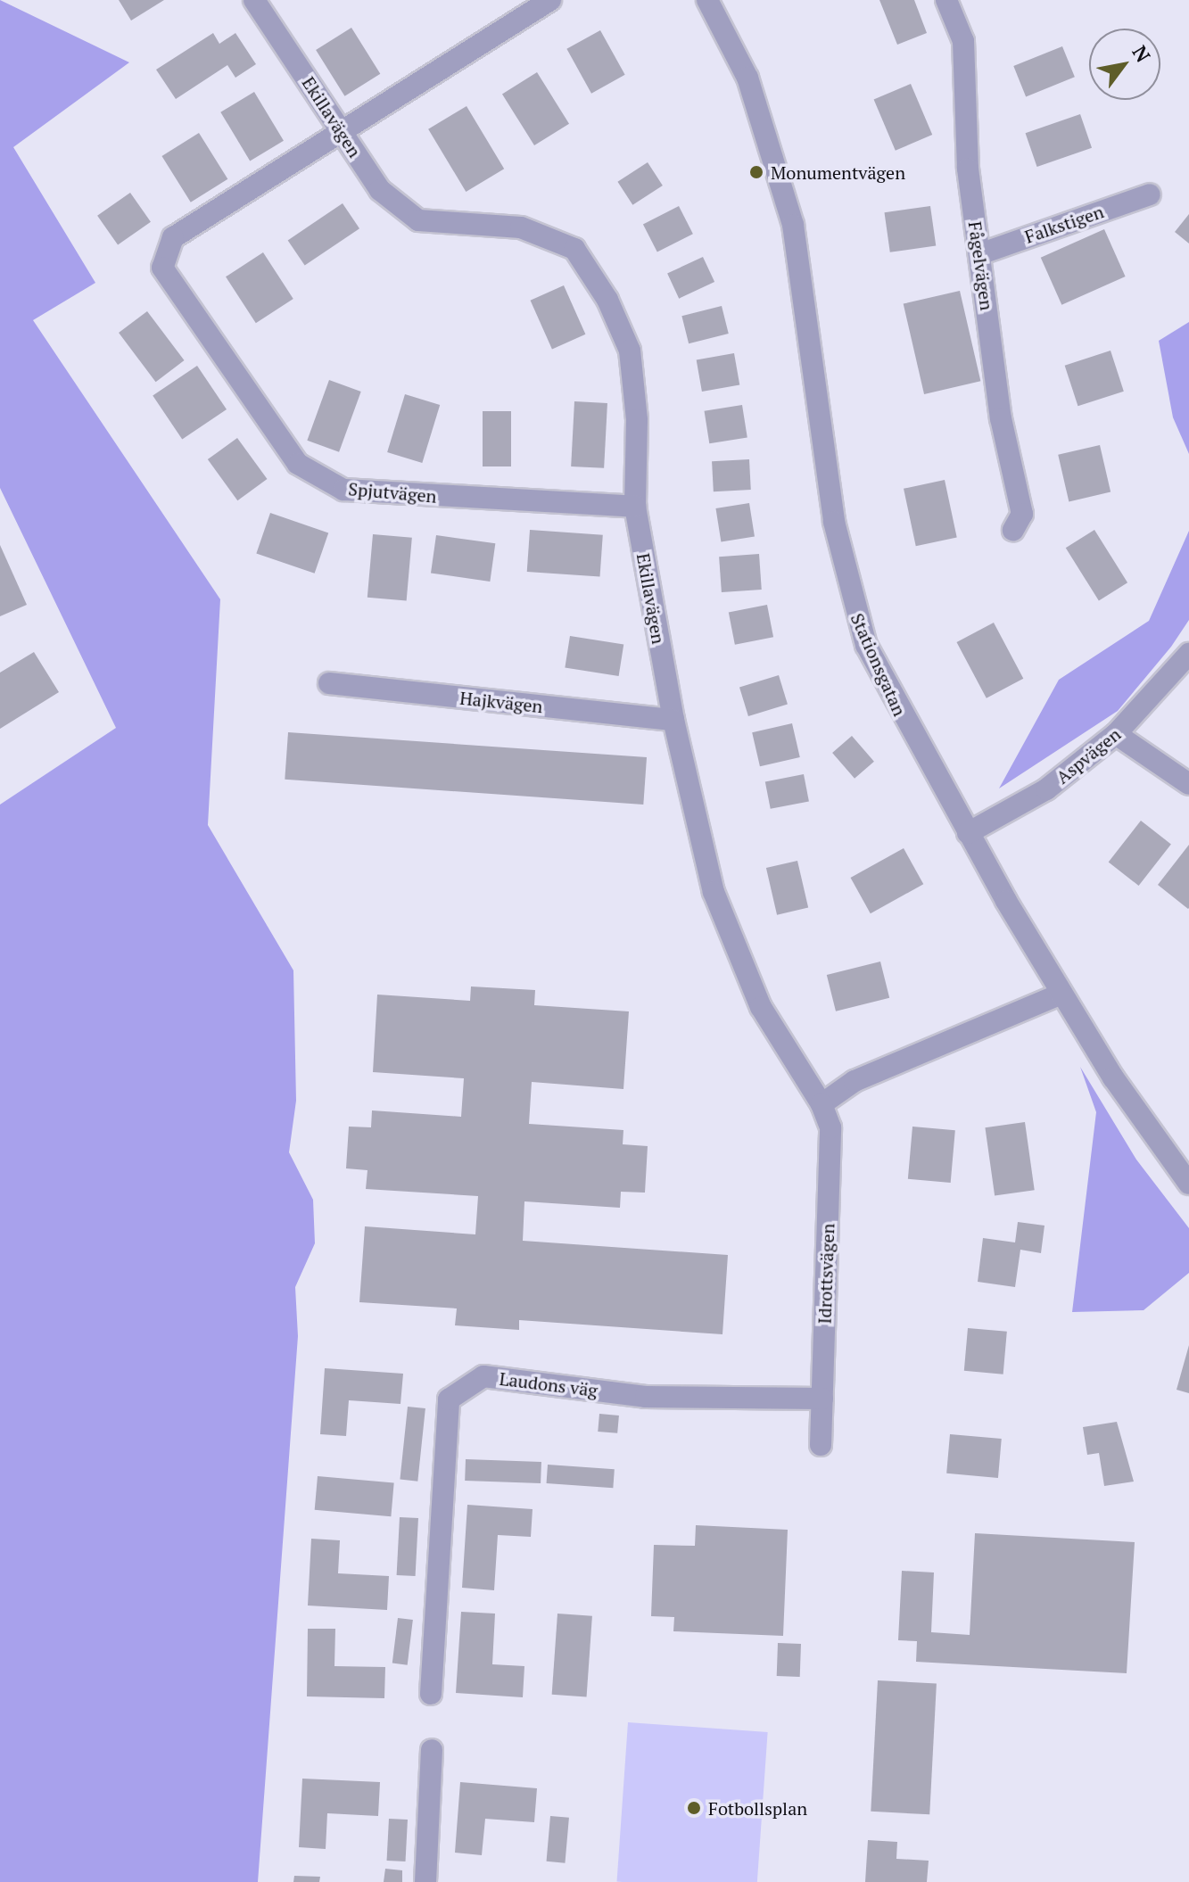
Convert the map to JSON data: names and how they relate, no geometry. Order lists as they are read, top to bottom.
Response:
{
  "streets": {
    "street": [
      "Ekillavägen",
      "Falkstigen",
      "Fågelvägen",
      "Spjutvägen",
      "Stationsgatan",
      "Hajkvägen",
      "Aspvägen",
      "Idrottsvägen",
      "Laudons väg"
    ]
  },
  "crossings": [
    ["Ekillavägen", "Spjutvägen"],
    ["Ekillavägen", "Hajkvägen"],
    ["Ekillavägen", "Idrottsvägen"],
    ["Falkstigen", "Fågelvägen"],
    ["Stationsgatan", "Aspvägen"],
    ["Idrottsvägen", "Laudons väg"]
  ],
  "places": ["Monumentvägen", "Fotbollsplan"],
  "north": "top right"
}
